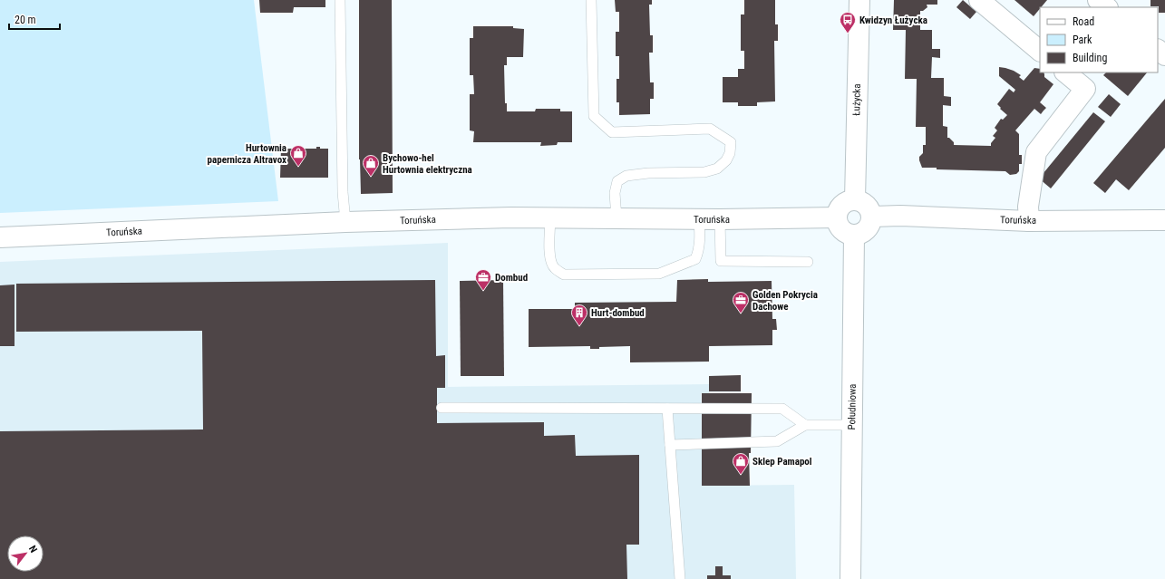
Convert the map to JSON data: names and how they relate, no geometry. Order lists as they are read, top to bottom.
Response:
{
  "streets": {
    "street": ["Łużycka", "Toruńska", "Południowa"]
  },
  "crossings": [
    ["Łużycka", "Toruńska"],
    ["Łużycka", "Południowa"],
    ["Toruńska", "Południowa"]
  ],
  "places": {
    "bus stop": ["Kwidzyn Łużycka"],
    "shop": ["Hurtownia papernicza Altravox", "Bychowo-hel Hurtownia elektryczna", "Sklep Pamapol"],
    "office": ["Dombud", "Golden Pokrycia Dachowe"],
    "building": ["Hurt-dombud"]
  },
  "legend": ["Road", "Park", "Building"],
  "scale_bar": "20 m",
  "north": "top right"
}
